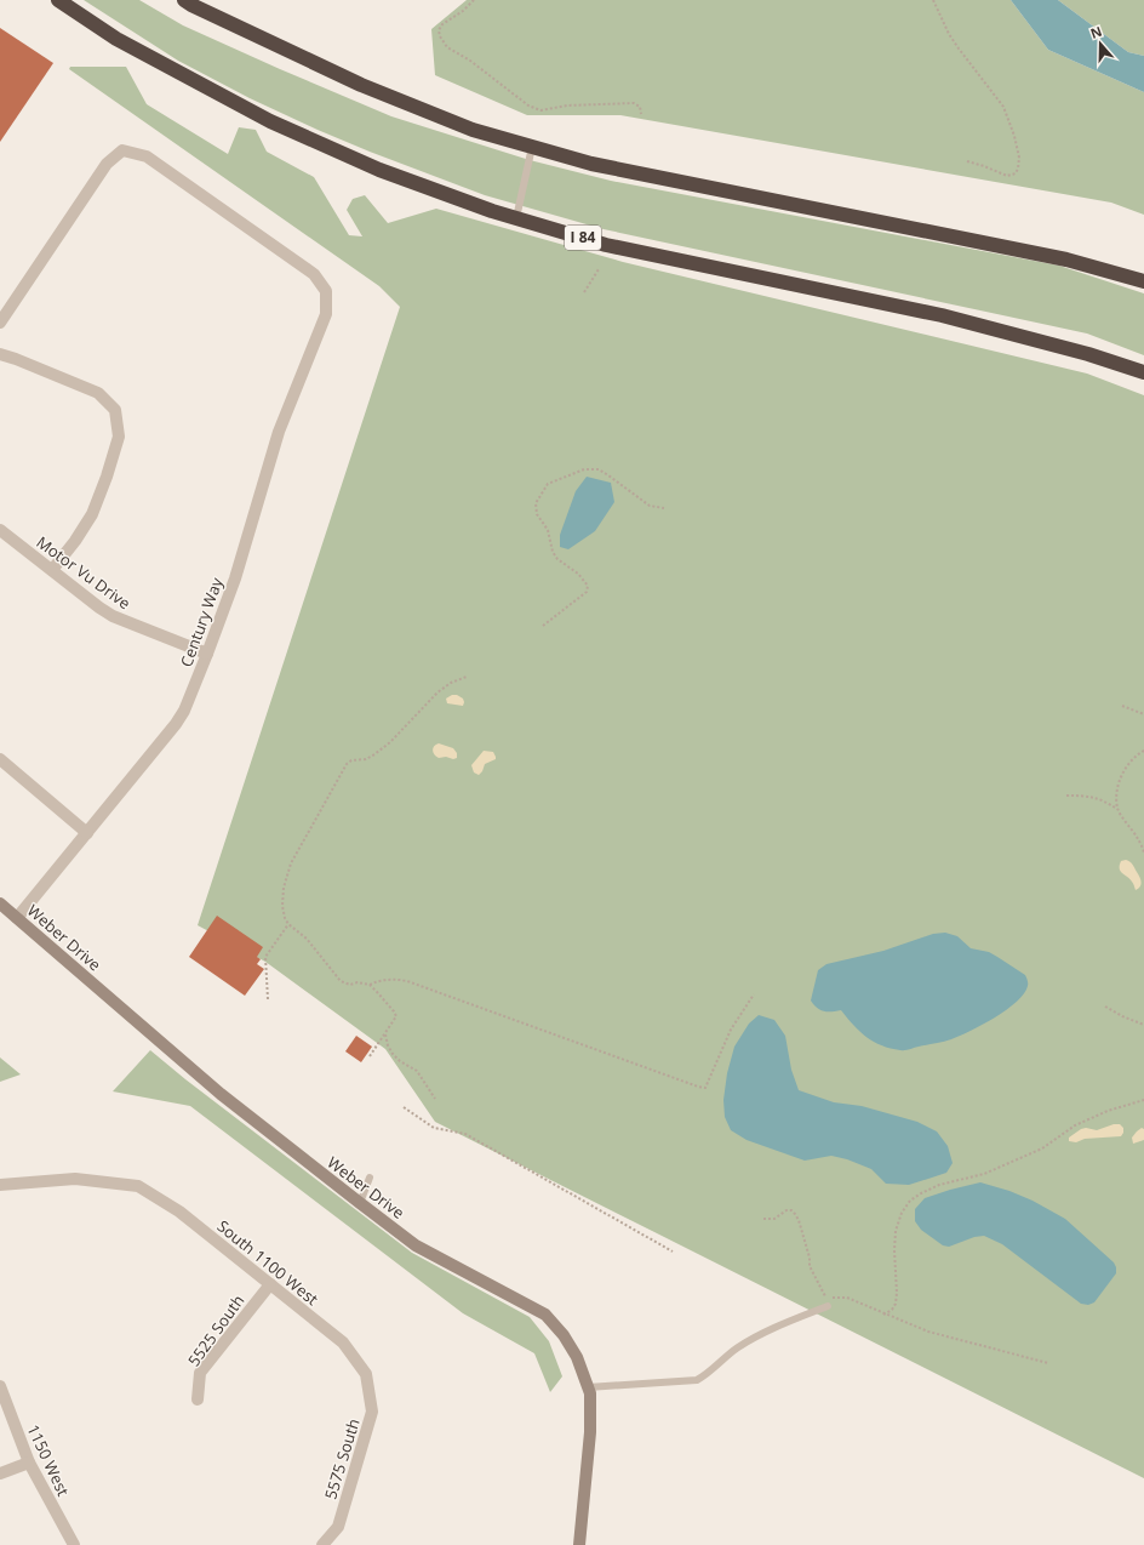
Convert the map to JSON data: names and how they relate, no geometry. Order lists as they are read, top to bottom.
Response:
{
  "streets": {
    "highway": ["I 84"],
    "street": [
      "Motor Vu Drive",
      "Century Way",
      "Weber Drive",
      "South 1100 West",
      "5525 South",
      "5575 South",
      "1150 West"
    ]
  },
  "crossings": [
    ["Motor Vu Drive", "Century Way"],
    ["Century Way", "Weber Drive"],
    ["South 1100 West", "5525 South"],
    ["South 1100 West", "5575 South"]
  ],
  "north": "top"
}
